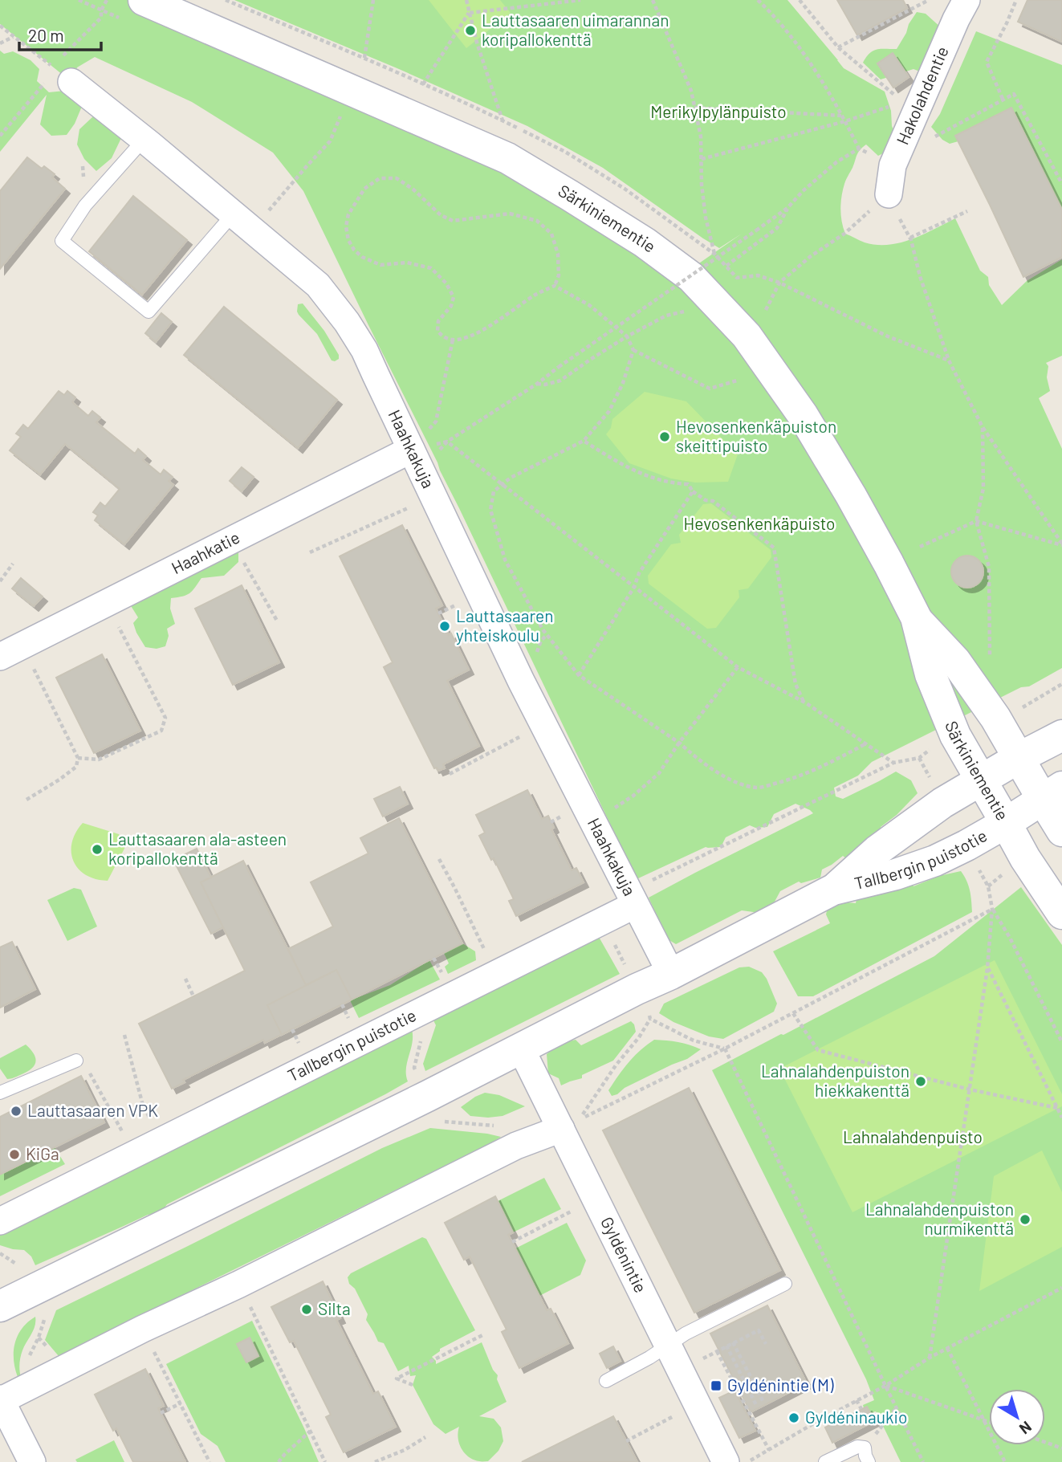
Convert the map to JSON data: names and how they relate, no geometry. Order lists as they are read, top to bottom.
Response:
{
  "streets": {
    "street": [
      "Hakolahdentie",
      "Särkiniementie",
      "Haahkakuja",
      "Haahkatie",
      "Tallbergin puistotie",
      "Gyldénintie"
    ]
  },
  "crossings": [
    ["Särkiniementie", "Tallbergin puistotie"],
    ["Haahkakuja", "Haahkatie"],
    ["Haahkakuja", "Tallbergin puistotie"],
    ["Tallbergin puistotie", "Gyldénintie"]
  ],
  "parks": ["Merikylpylänpuisto", "Hevosenkenkäpuisto", "Lahnalahdenpuisto"],
  "places": {
    "other": [
      "Lauttasaaren uimarannan koripallokenttä",
      "Hevosenkenkäpuiston skeittipuisto",
      "Lauttasaaren yhteiskoulu",
      "Lauttasaaren ala-asteen koripallokenttä",
      "Lahnalahdenpuiston hiekkakenttä",
      "Lauttasaaren VPK",
      "KiGa",
      "Lahnalahdenpuiston nurmikenttä",
      "Silta",
      "Gyldéninaukio"
    ],
    "transit": ["Gyldénintie (M)"]
  },
  "scale_bar": "20 m",
  "north": "bottom right"
}
